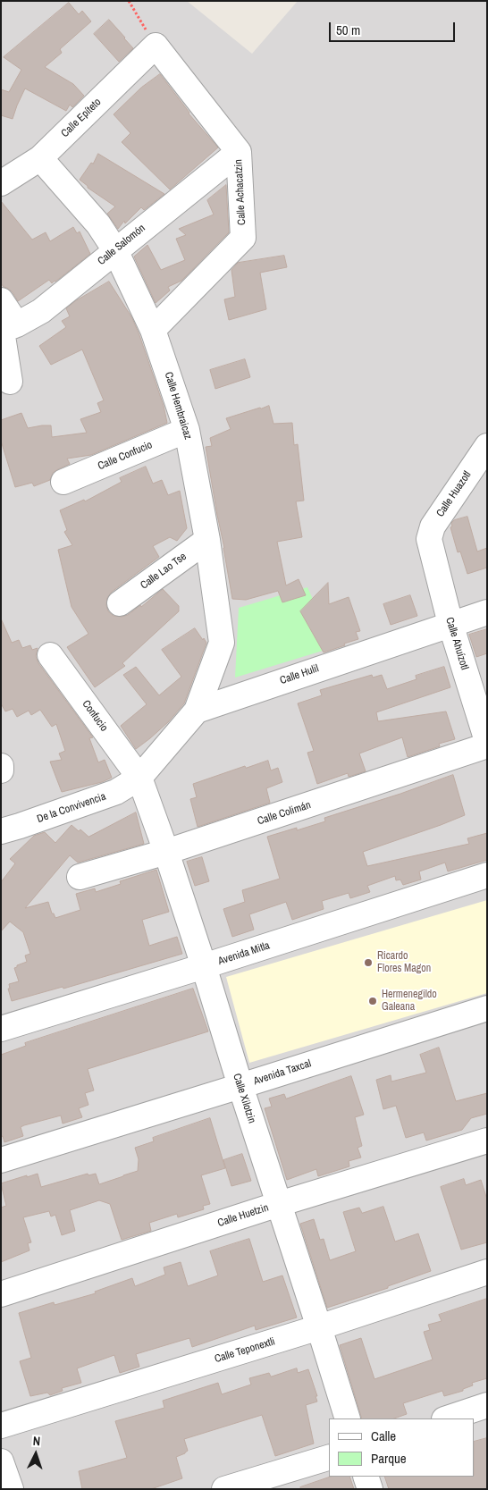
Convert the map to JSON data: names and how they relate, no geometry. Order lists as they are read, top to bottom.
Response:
{
  "streets": {
    "street": [
      "Calle Epíteto",
      "Calle Achacatzin",
      "Calle Salomón",
      "Calle Hembraicaz",
      "Calle Confucio",
      "Calle Huazotl",
      "Calle Lao Tse",
      "Calle Ahuízotl",
      "Calle Hulil",
      "Confucio",
      "De la Convivencia",
      "Calle Colimán",
      "Avenida Mitla",
      "Avenida Taxcal",
      "Calle Xilotzin",
      "Calle Huetzin",
      "Calle Teponextli"
    ]
  },
  "crossings": [
    ["Calle Epíteto", "Calle Achacatzin"],
    ["Calle Epíteto", "Calle Hembraicaz"],
    ["Calle Achacatzin", "Calle Salomón"],
    ["Calle Achacatzin", "Calle Hembraicaz"],
    ["Calle Salomón", "Calle Hembraicaz"],
    ["Calle Hembraicaz", "Calle Confucio"],
    ["Calle Hembraicaz", "Calle Lao Tse"],
    ["Calle Hembraicaz", "Calle Hulil"],
    ["Calle Huazotl", "Calle Ahuízotl"],
    ["Calle Ahuízotl", "Calle Hulil"],
    ["Confucio", "De la Convivencia"],
    ["Confucio", "Calle Xilotzin"],
    ["De la Convivencia", "Calle Xilotzin"],
    ["Calle Colimán", "Calle Xilotzin"],
    ["Avenida Mitla", "Calle Xilotzin"],
    ["Avenida Taxcal", "Calle Xilotzin"],
    ["Calle Xilotzin", "Calle Huetzin"],
    ["Calle Xilotzin", "Calle Teponextli"]
  ],
  "places": ["Ricardo Flores Magon", "Hermenegildo Galeana"],
  "legend": ["Calle", "Parque"],
  "scale_bar": "50 m",
  "north": "top"
}
